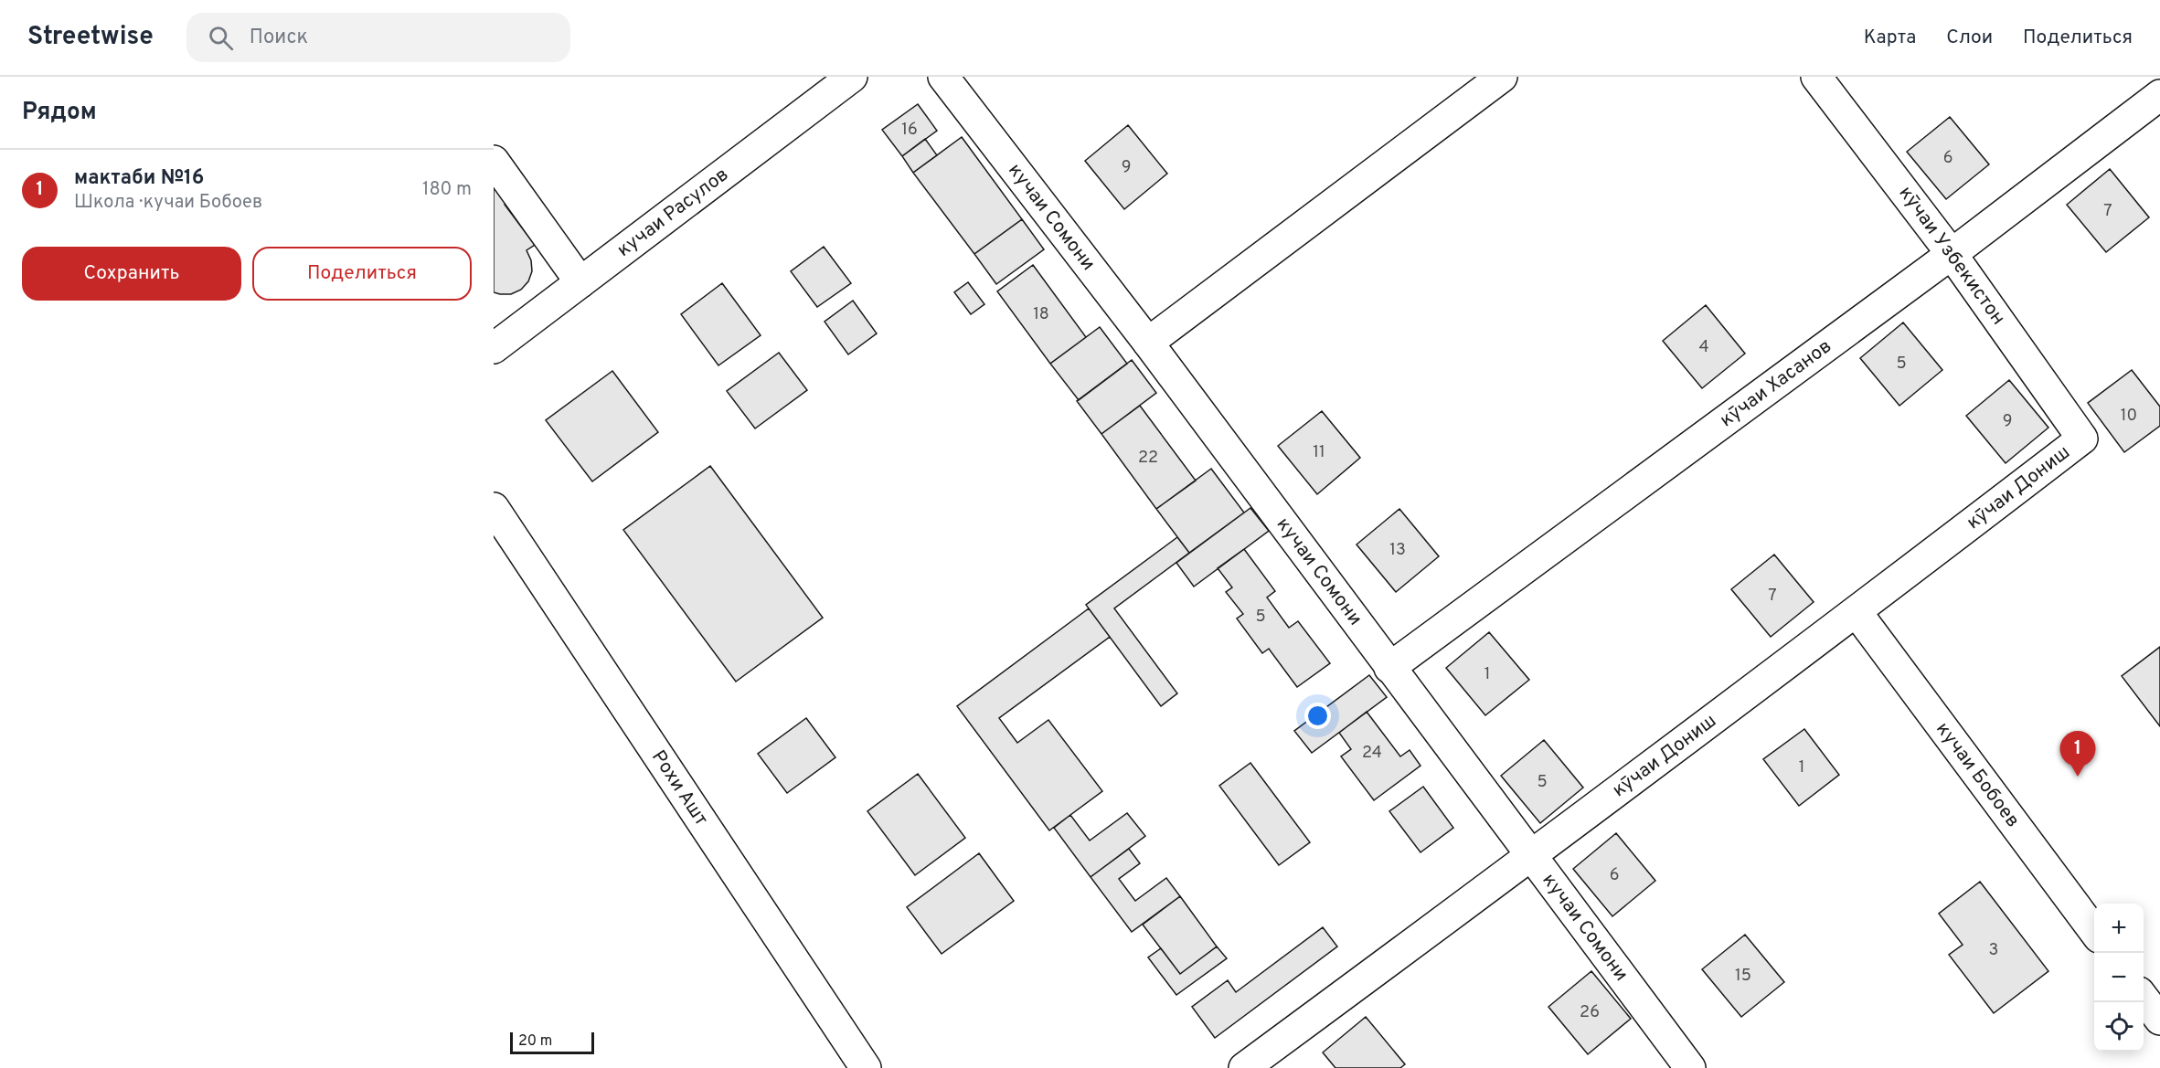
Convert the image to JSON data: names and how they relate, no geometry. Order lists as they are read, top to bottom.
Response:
{
  "streets": {
    "street": [
      "кучаи Расулов",
      "кучаи Сомони",
      "кӯчаи Узбекистон",
      "кӯчаи Хасанов",
      "кӯчаи Дониш",
      "кучаи Бобоев",
      "Рохи Ашт"
    ]
  },
  "crossings": [
    ["кучаи Сомони", "кӯчаи Хасанов"],
    ["кучаи Сомони", "кӯчаи Дониш"],
    ["кӯчаи Узбекистон", "кӯчаи Хасанов"],
    ["кӯчаи Узбекистон", "кӯчаи Дониш"],
    ["кӯчаи Дониш", "кучаи Бобоев"]
  ],
  "house_numbers": [
    "16",
    "6",
    "9",
    "7",
    "18",
    "4",
    "5",
    "10",
    "9",
    "11",
    "22",
    "13",
    "7",
    "5",
    "1",
    "24",
    "1",
    "5",
    "6",
    "3",
    "15",
    "26"
  ],
  "scale_bar": "20 m",
  "page": {
    "header": "Streetwise",
    "search": "Поиск",
    "nav": ["Карта", "Слои", "Поделиться"],
    "heading": "Рядом",
    "list": [
      {
        "mark": "1",
        "name": "мактаби №16",
        "note": "Школа · кучаи Бобоев",
        "value": "180 m"
      }
    ],
    "buttons": ["Сохранить", "Поделиться"],
    "pins": "1",
    "map_buttons": ["+", "−"],
    "scale": "20 m"
  }
}
